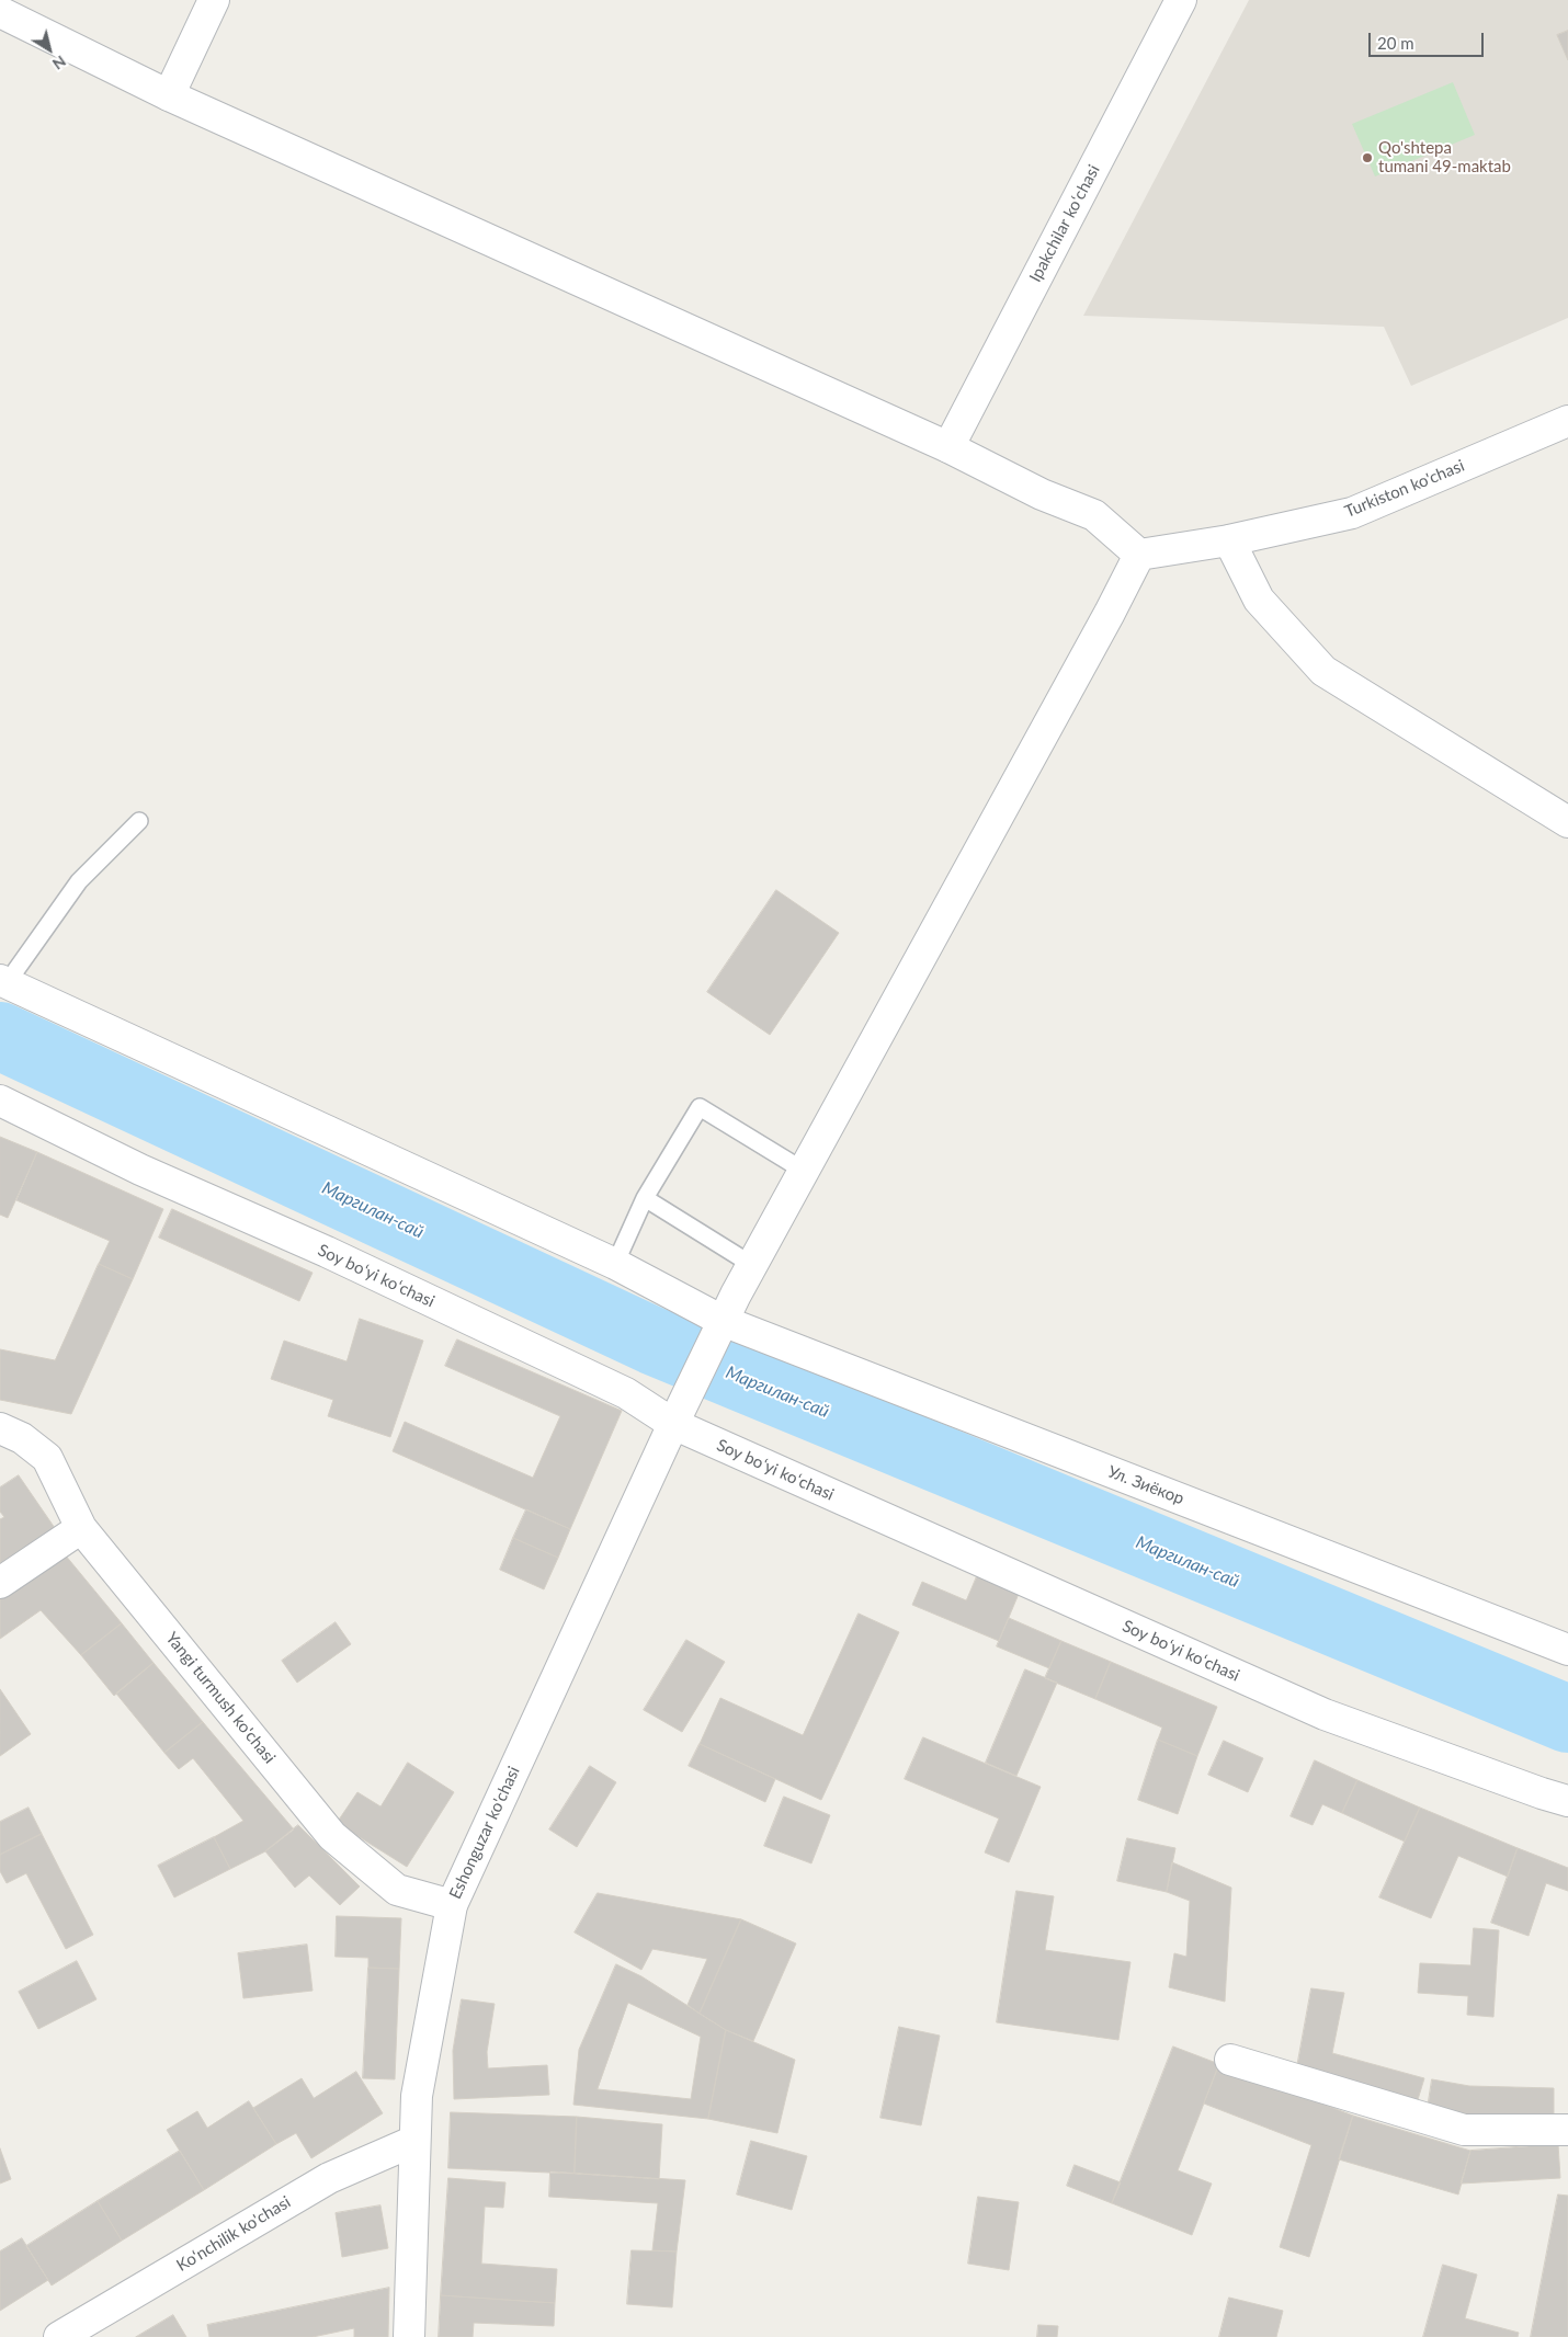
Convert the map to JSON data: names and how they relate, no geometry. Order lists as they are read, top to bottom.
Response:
{
  "streets": {
    "street": [
      "Ipakchilar koʻchasi",
      "Turkiston ko'chasi",
      "Soy boʻyi koʻchasi",
      "Ул. Зиёкор",
      "Yangi turmush ko'chasi",
      "Eshonguzar ko'chasi",
      "Ko‘nchilik ko'chasi"
    ]
  },
  "crossings": [
    ["Turkiston ko'chasi", "Eshonguzar ko'chasi"],
    ["Soy boʻyi koʻchasi", "Eshonguzar ko'chasi"],
    ["Ул. Зиёкор", "Eshonguzar ko'chasi"],
    ["Yangi turmush ko'chasi", "Eshonguzar ko'chasi"],
    ["Eshonguzar ko'chasi", "Ko‘nchilik ko'chasi"]
  ],
  "water": ["Маргилан-сай"],
  "places": ["Qo'shtepa tumani 49-maktab"],
  "scale_bar": "20 m",
  "north": "bottom right"
}
